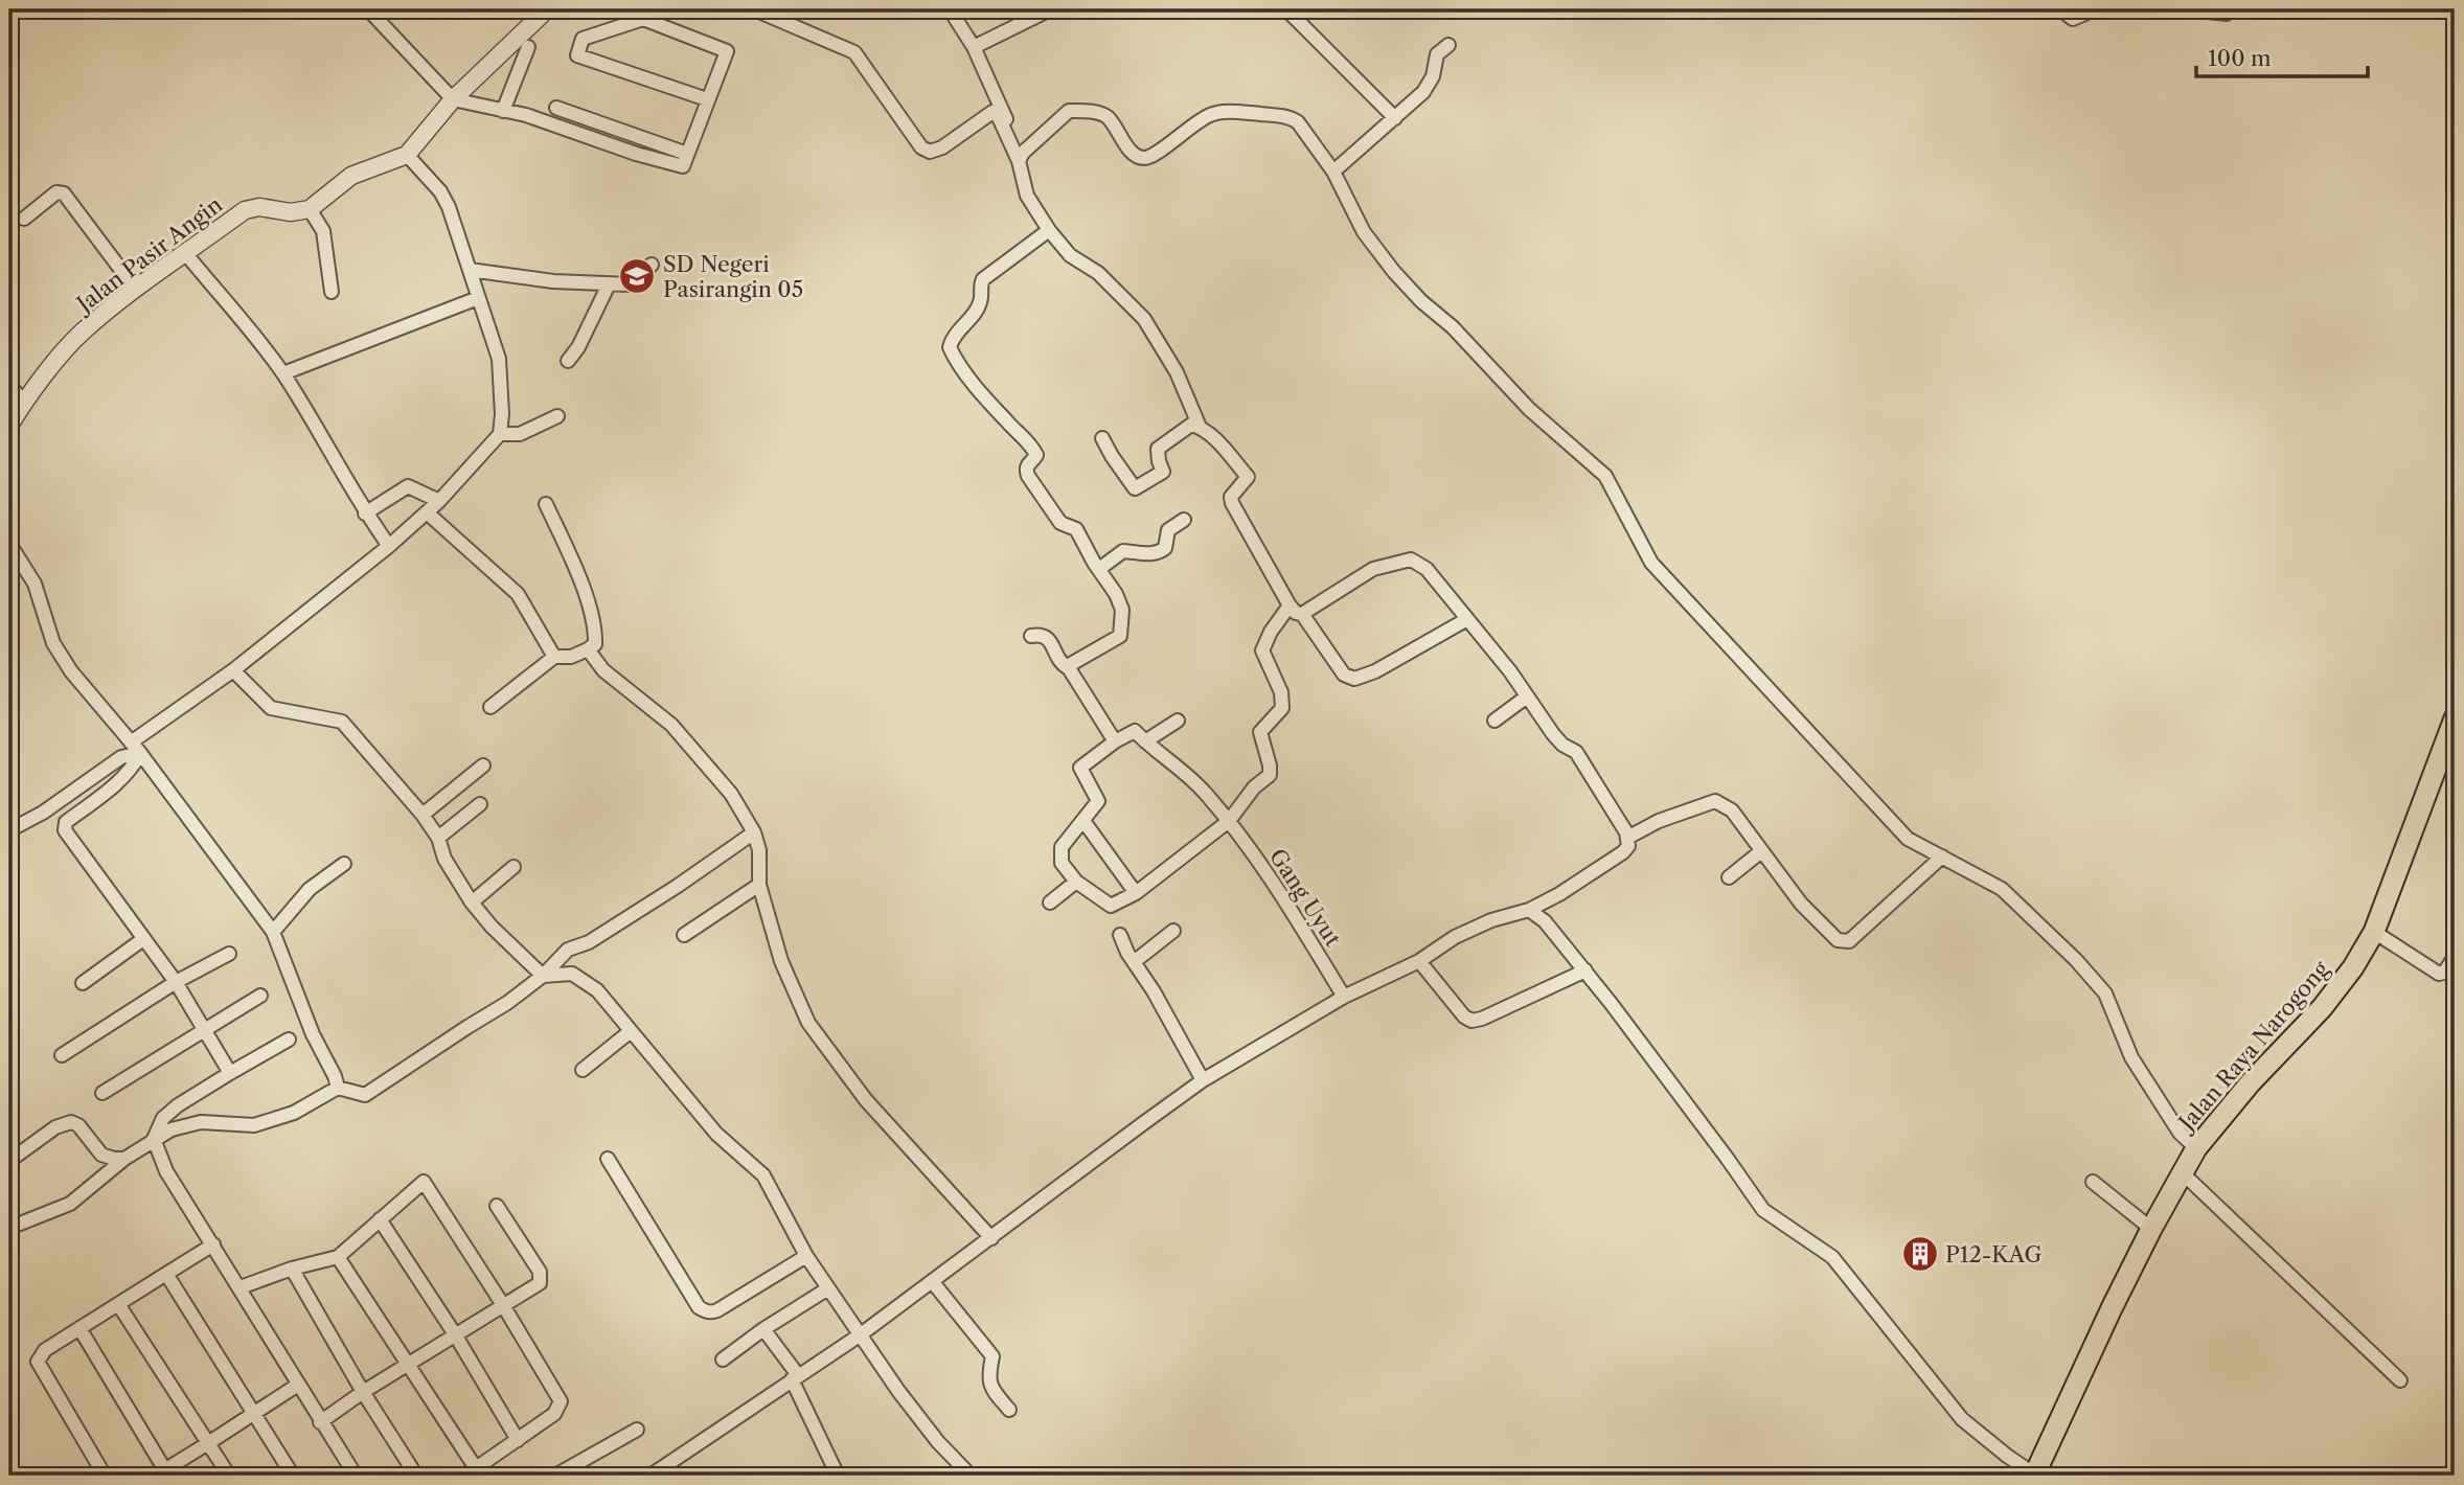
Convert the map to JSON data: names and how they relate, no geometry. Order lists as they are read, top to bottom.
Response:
{
  "streets": {
    "main road": ["Jalan Raya Narogong"],
    "street": ["Jalan Pasir Angin", "Gang Uyut"]
  },
  "places": {
    "school or university": ["SD Negeri Pasirangin 05"],
    "building": ["P12-KAG"]
  },
  "scale_bar": "100 m"
}
